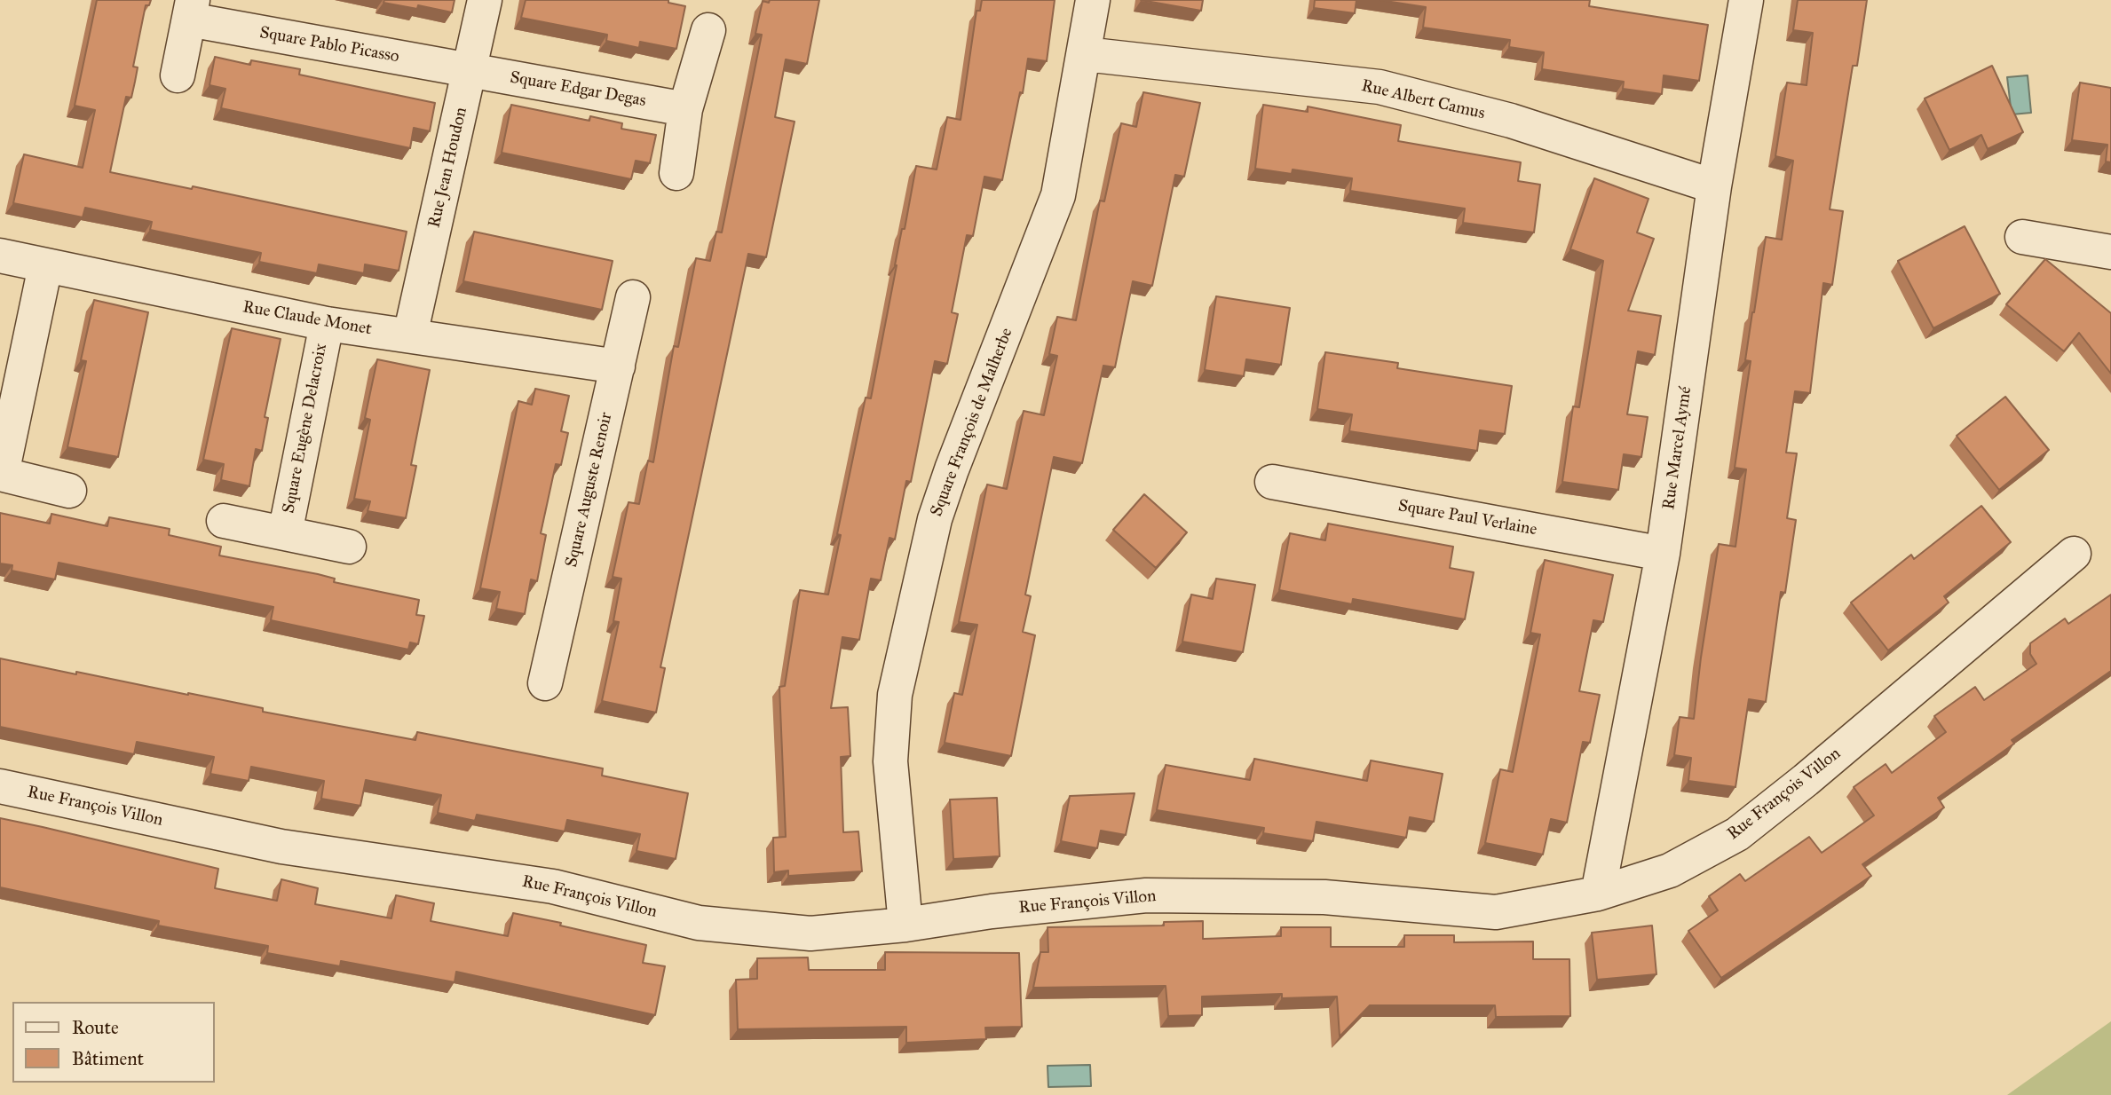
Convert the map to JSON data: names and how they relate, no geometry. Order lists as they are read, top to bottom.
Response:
{
  "streets": {
    "street": [
      "Square Pablo Picasso",
      "Square Edgar Degas",
      "Rue Albert Camus",
      "Rue Jean Houdon",
      "Rue Claude Monet",
      "Square François de Malherbe",
      "Square Eugène Delacroix",
      "Rue Marcel Aymé",
      "Square Auguste Renoir",
      "Square Paul Verlaine",
      "Rue François Villon"
    ]
  },
  "crossings": [
    ["Square Pablo Picasso", "Square Edgar Degas"],
    ["Square Pablo Picasso", "Rue Jean Houdon"],
    ["Square Edgar Degas", "Rue Jean Houdon"],
    ["Rue Albert Camus", "Square François de Malherbe"],
    ["Rue Albert Camus", "Rue Marcel Aymé"],
    ["Rue Jean Houdon", "Rue Claude Monet"],
    ["Rue Claude Monet", "Square Eugène Delacroix"],
    ["Rue Claude Monet", "Square Auguste Renoir"],
    ["Square François de Malherbe", "Rue François Villon"],
    ["Rue Marcel Aymé", "Square Paul Verlaine"],
    ["Rue Marcel Aymé", "Rue François Villon"]
  ],
  "legend": ["Route", "Bâtiment"]
}
